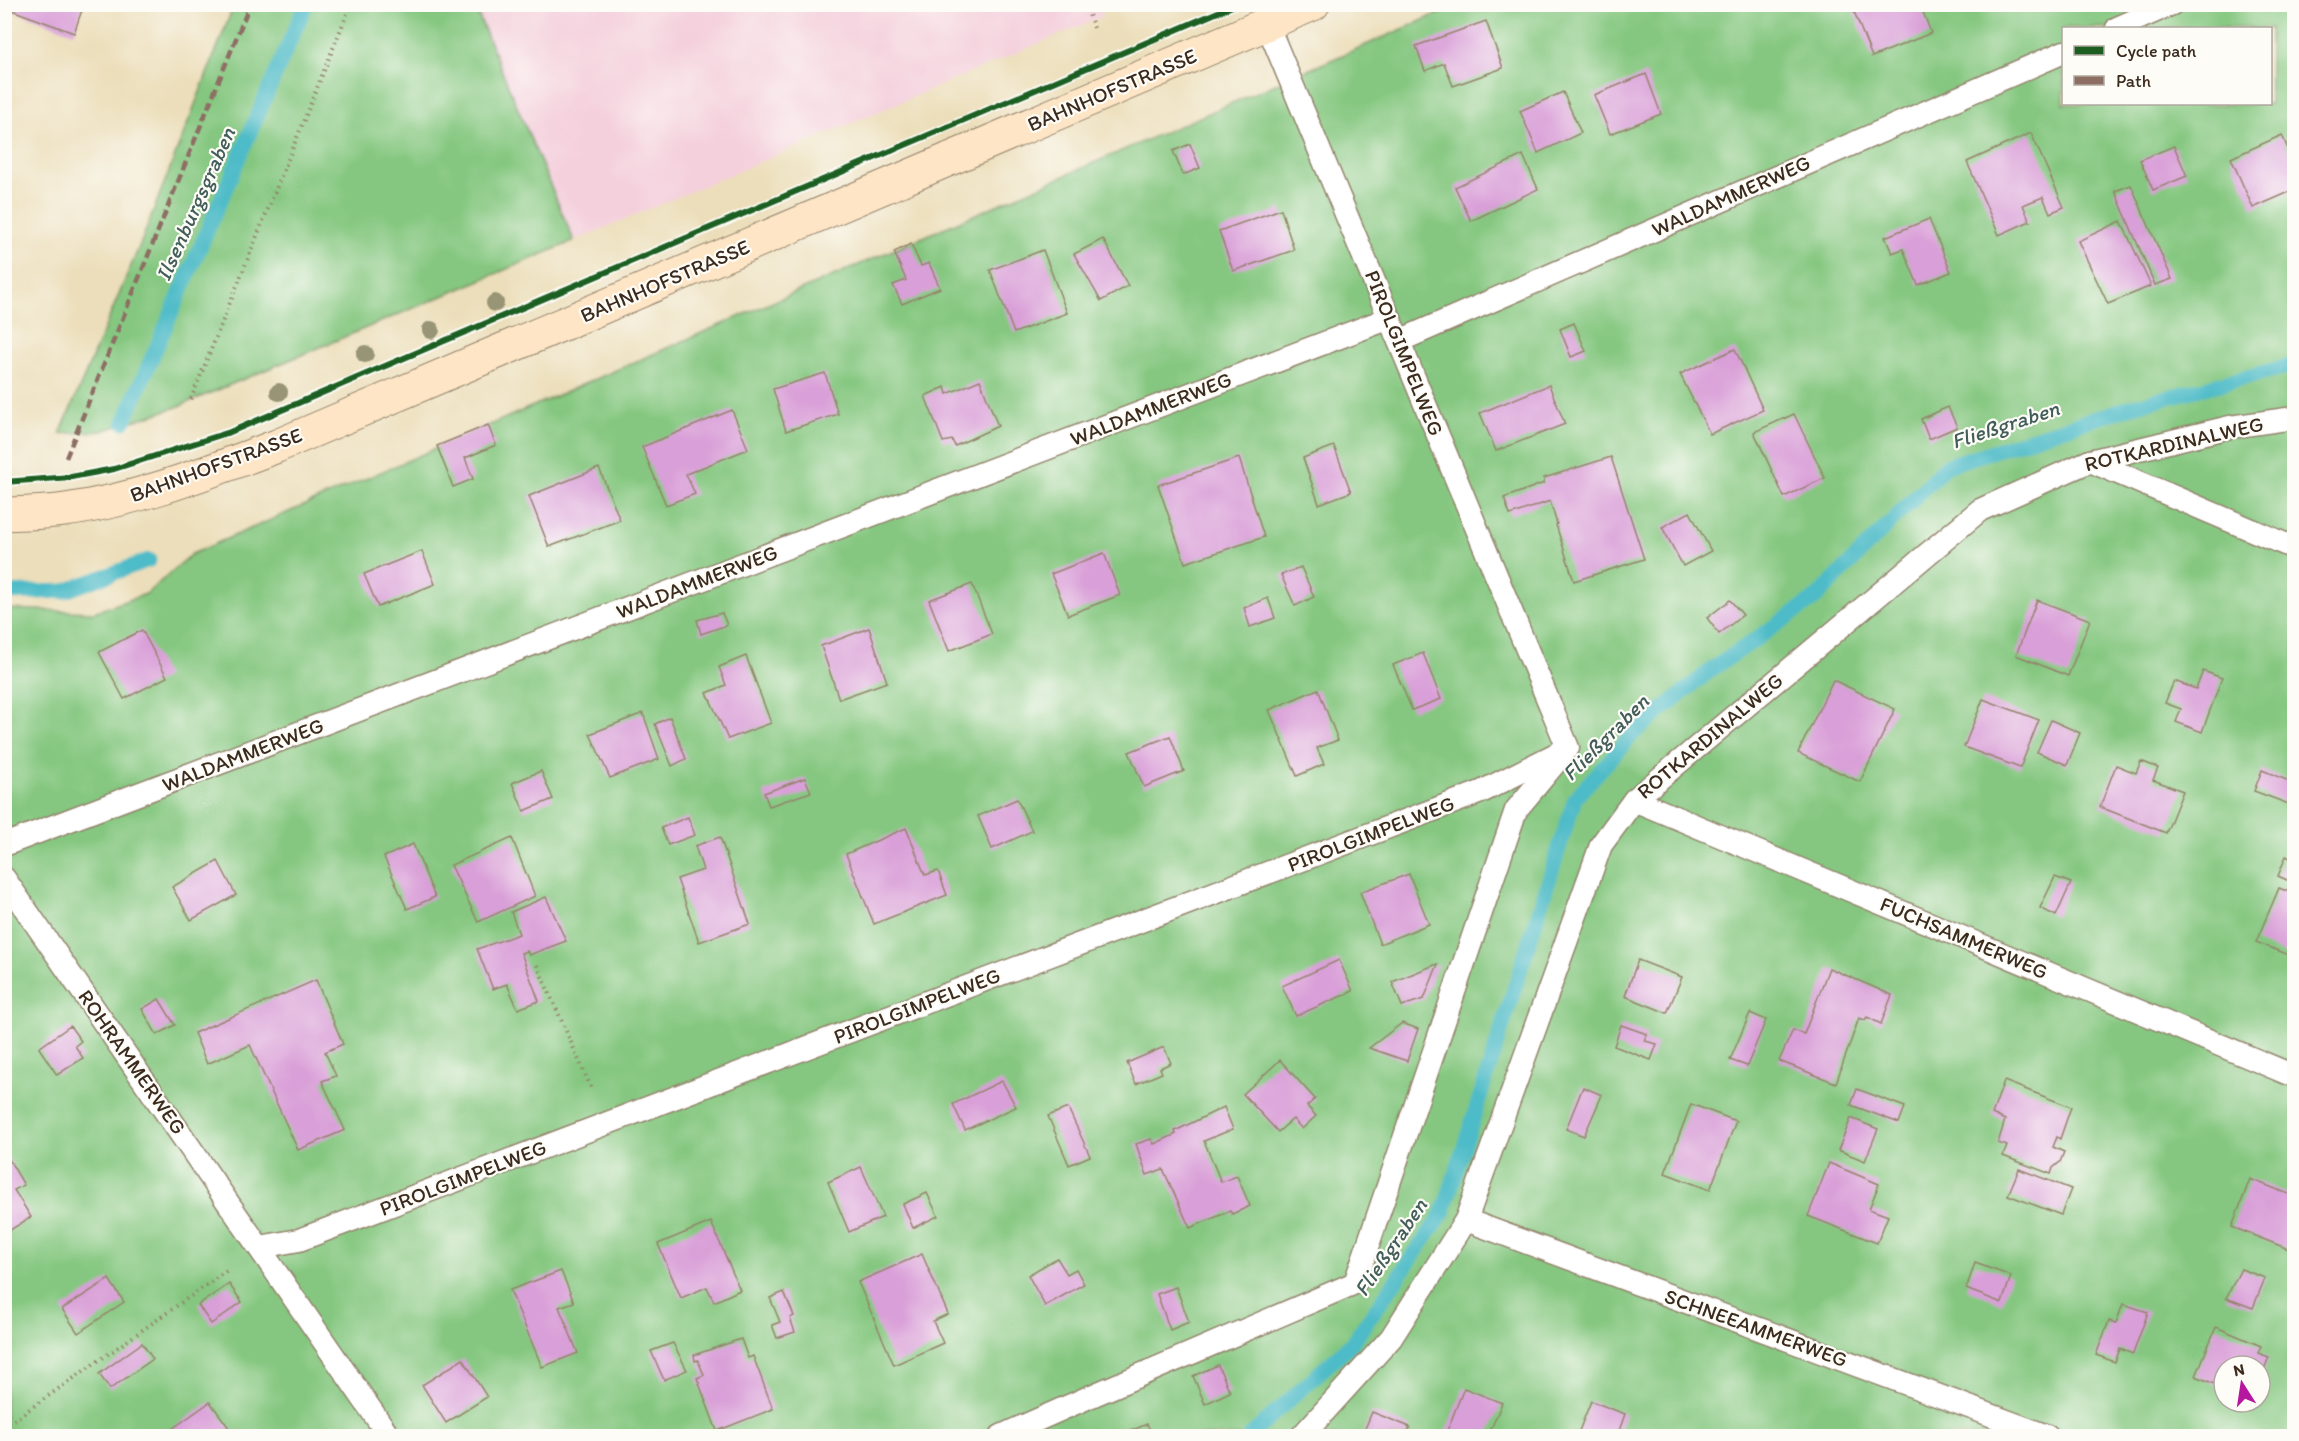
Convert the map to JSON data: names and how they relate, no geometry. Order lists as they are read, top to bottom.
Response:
{
  "streets": {
    "main road": ["BAHNHOFSTRASSE"],
    "lane": [
      "WALDAMMERWEG",
      "PIROLGIMPELWEG",
      "ROTKARDINALWEG",
      "FUCHSAMMERWEG",
      "ROHRAMMERWEG",
      "SCHNEEAMMERWEG"
    ]
  },
  "crossings": [
    ["BAHNHOFSTRASSE", "PIROLGIMPELWEG"],
    ["WALDAMMERWEG", "PIROLGIMPELWEG"],
    ["PIROLGIMPELWEG", "ROHRAMMERWEG"],
    ["ROTKARDINALWEG", "FUCHSAMMERWEG"],
    ["ROTKARDINALWEG", "SCHNEEAMMERWEG"]
  ],
  "water": ["Ilsenburgsgraben", "Fließgraben"],
  "legend": ["Cycle path", "Path"],
  "north": "top"
}
